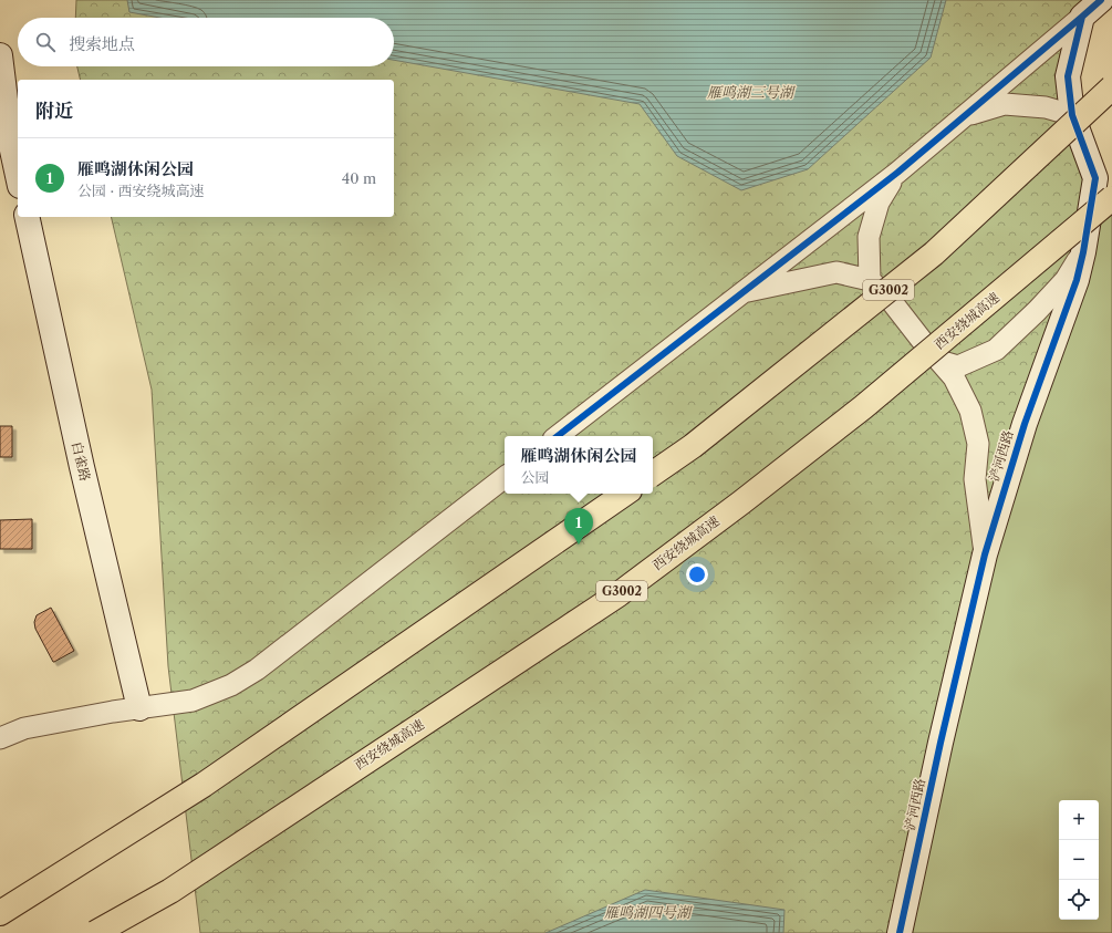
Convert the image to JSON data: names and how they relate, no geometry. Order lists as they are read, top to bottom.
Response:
{
  "streets": {
    "highway": ["G3002", "西安绕城高速"],
    "street": ["浐河西路", "白雀路"]
  },
  "water": ["雁鸣湖三号湖", "雁鸣湖四号湖"],
  "page": {
    "search": "搜索地点",
    "heading": "附近",
    "list": [
      {
        "mark": "1",
        "name": "雁鸣湖休闲公园",
        "note": "公园 · 西安绕城高速",
        "value": "40 m"
      }
    ],
    "popup": ["雁鸣湖休闲公园", "公园"],
    "pins": "1",
    "map_buttons": ["+", "−"]
  }
}
